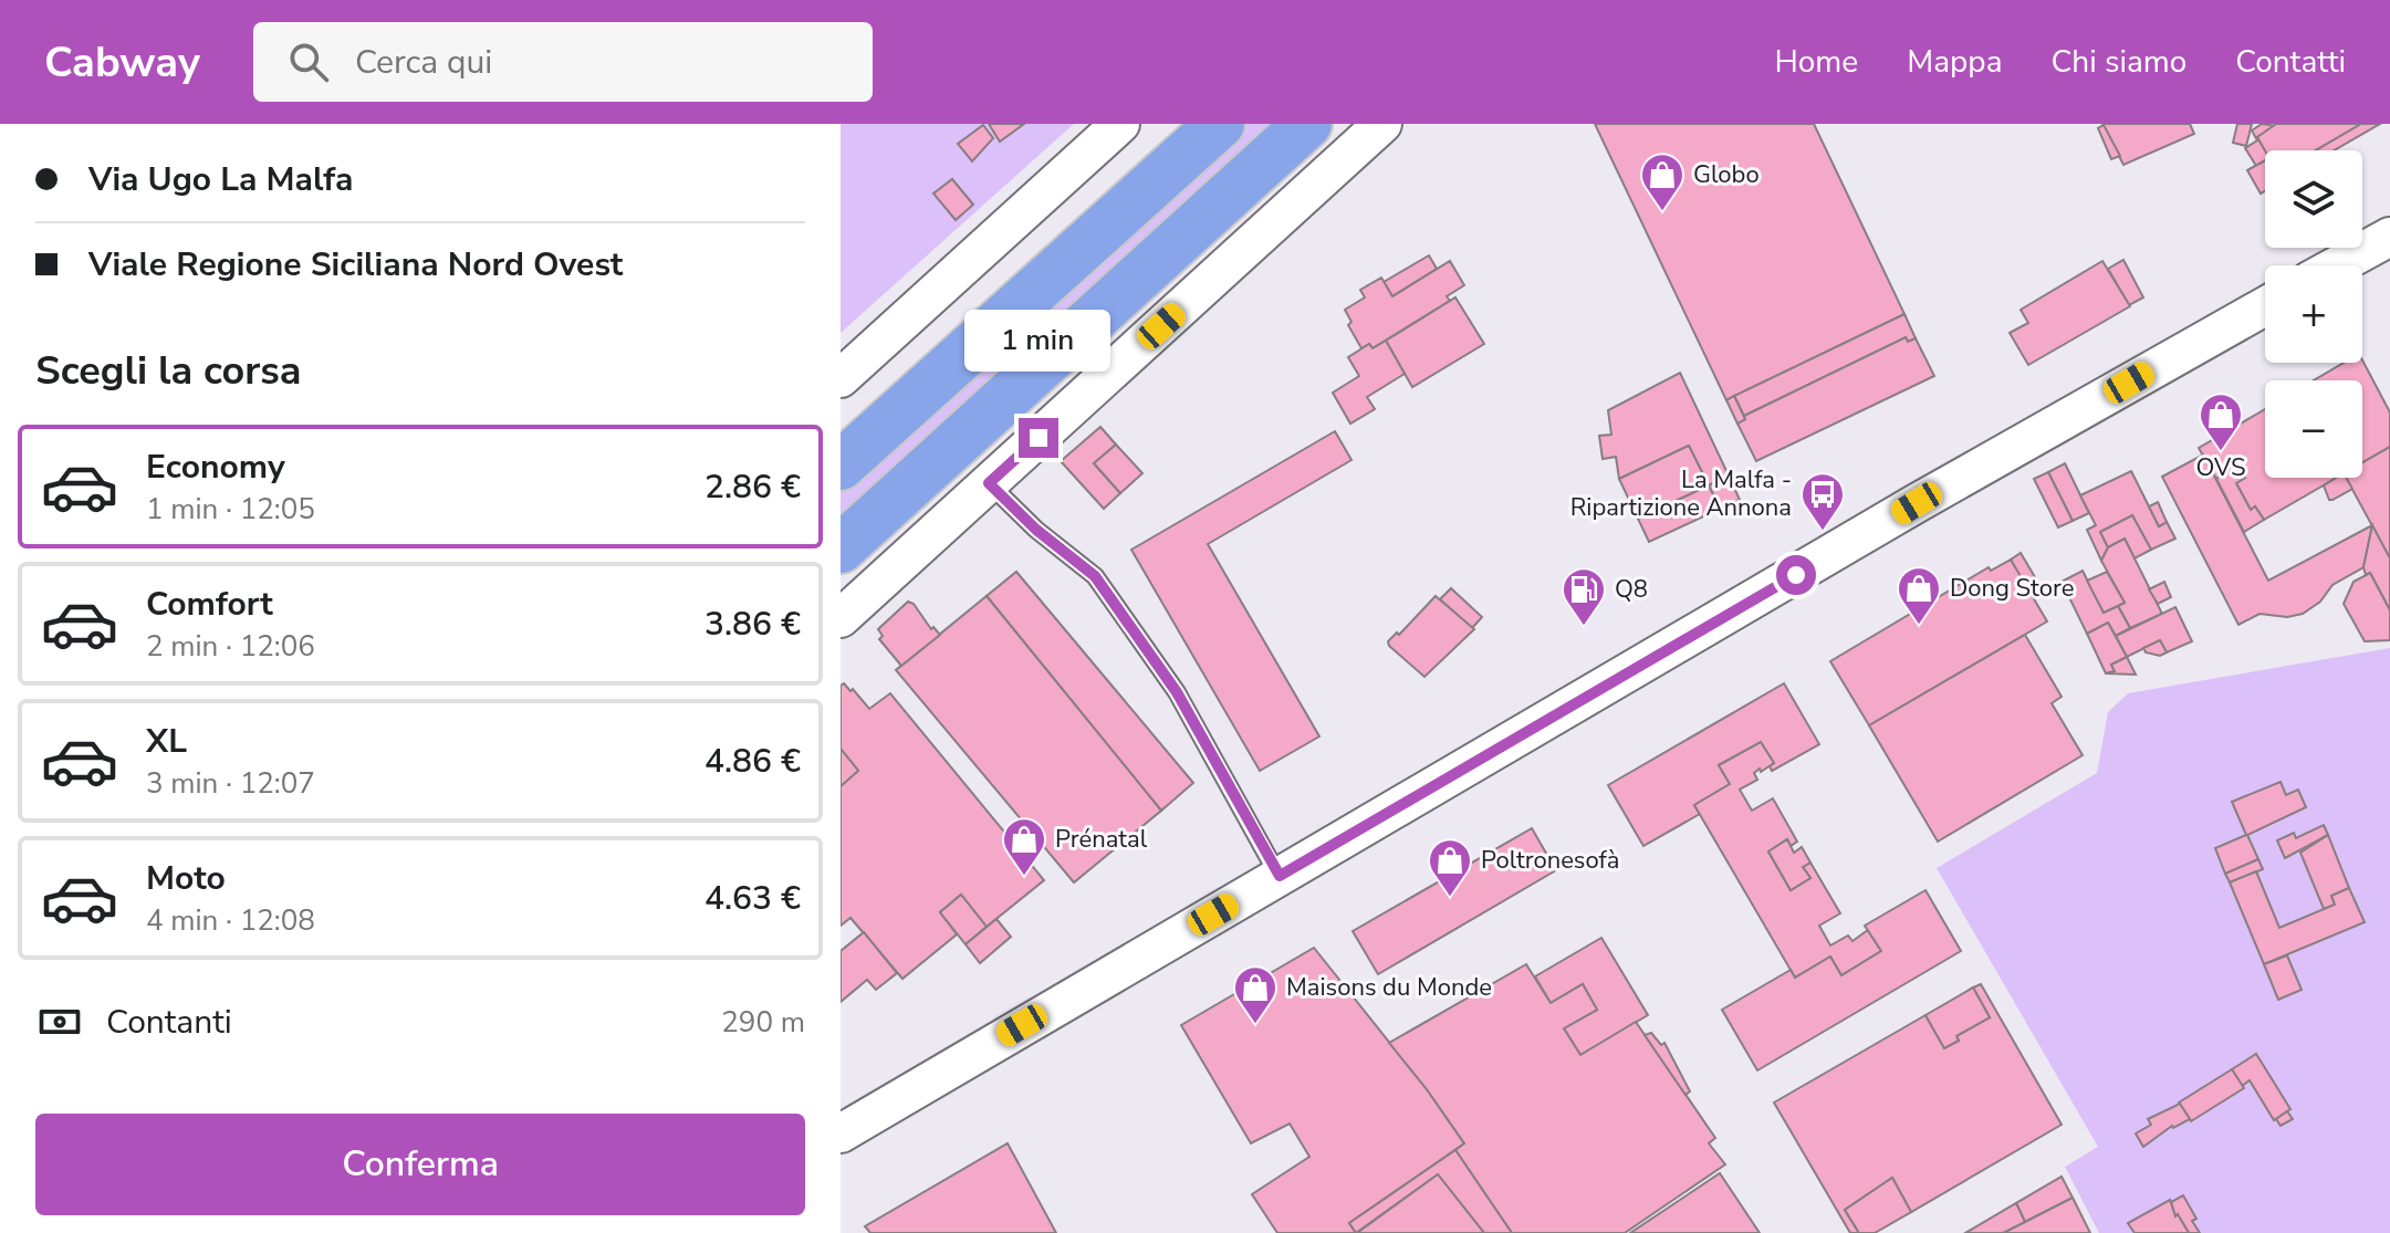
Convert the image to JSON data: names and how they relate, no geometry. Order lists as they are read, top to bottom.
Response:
{
  "places": {
    "shop": [
      "Globo",
      "OVS",
      "Dong Store",
      "Prénatal",
      "Poltronesofà",
      "Maisons du Monde"
    ],
    "bus stop": ["La Malfa - Ripartizione Annona"],
    "fuel station": ["Q8"]
  },
  "page": {
    "header": "Cabway",
    "search": "Cerca qui",
    "nav": [
      "Home",
      "Mappa",
      "Chi siamo",
      "Contatti"
    ],
    "banner": ["Via Ugo La Malfa", "Viale Regione Siciliana Nord Ovest"],
    "map_buttons": ["+", "−"],
    "bubble": "1 min",
    "heading": "Scegli la corsa",
    "list": [
      {
        "name": "Economy",
        "note": "1 min · 12:05",
        "value": "2.86 €"
      },
      {
        "name": "Comfort",
        "note": "2 min · 12:06",
        "value": "3.86 €"
      },
      {
        "name": "XL",
        "note": "3 min · 12:07",
        "value": "4.86 €"
      },
      {
        "name": "Moto",
        "note": "4 min · 12:08",
        "value": "4.63 €"
      }
    ],
    "pay": ["Contanti", "290 m"],
    "buttons": "Conferma"
  }
}
